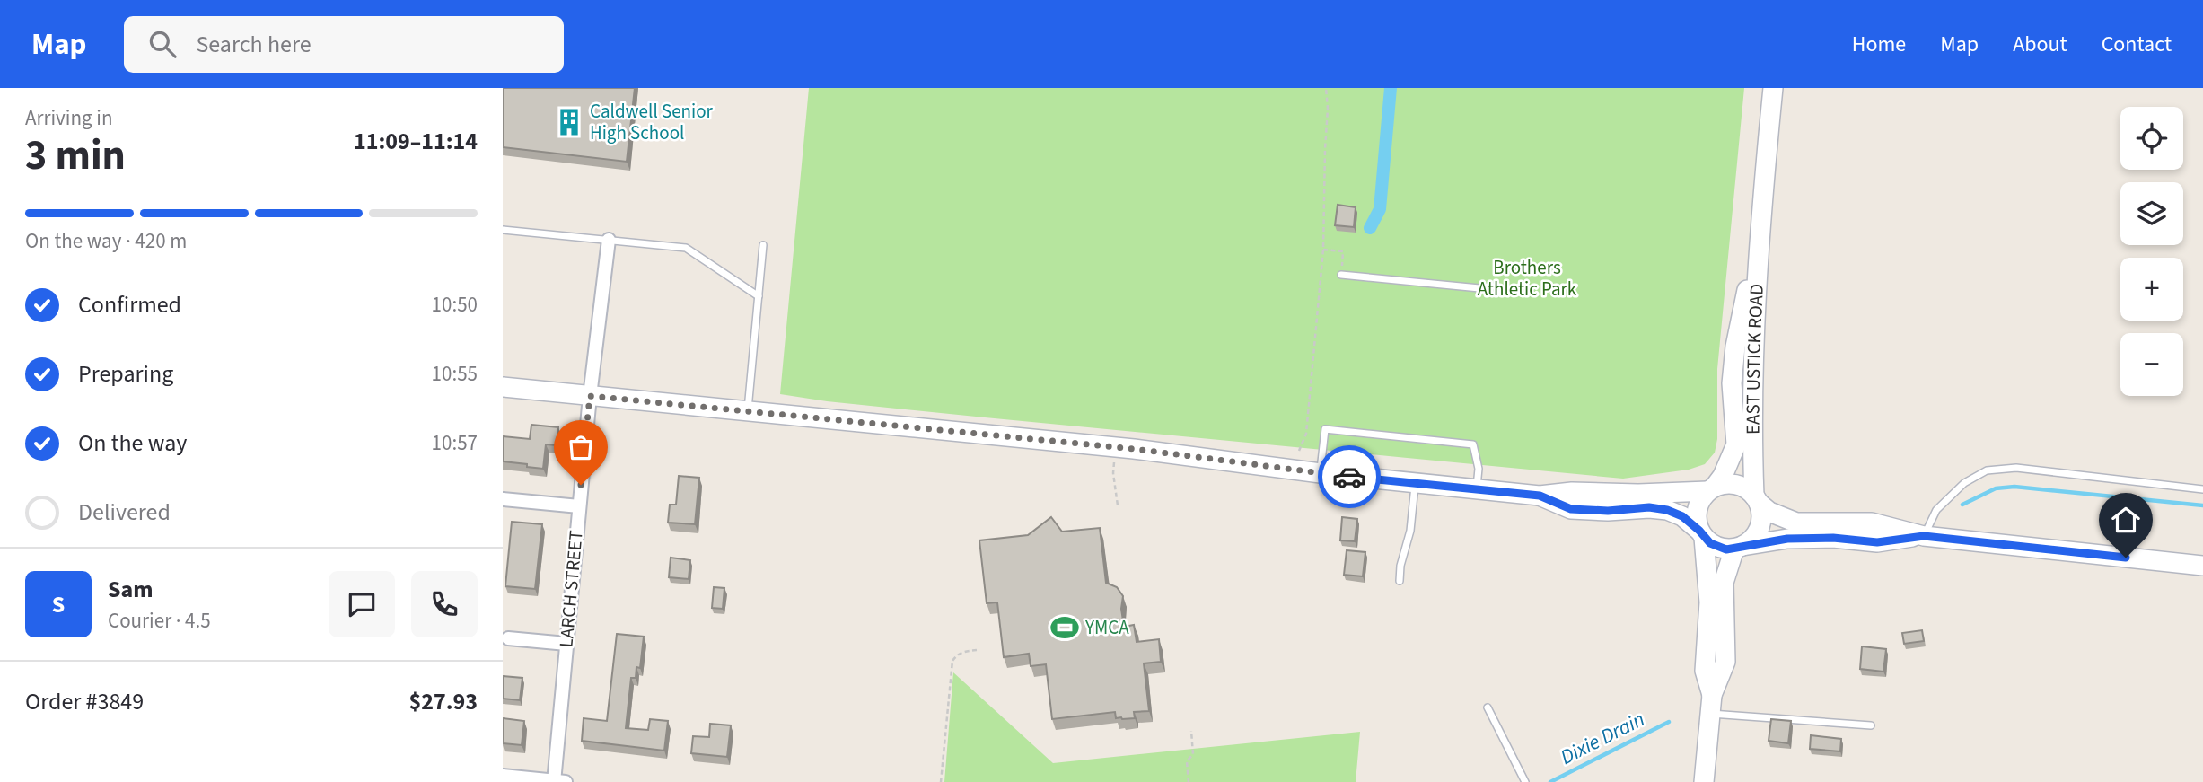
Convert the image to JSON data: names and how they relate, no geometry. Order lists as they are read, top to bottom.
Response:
{
  "streets": {
    "main road": ["EAST USTICK ROAD"],
    "street": ["LARCH STREET"]
  },
  "water": ["Dixie Drain"],
  "parks": ["Brothers Athletic Park"],
  "places": {
    "building": ["Caldwell Senior High School"],
    "sports": ["YMCA"]
  },
  "page": {
    "header": "Map",
    "search": "Search here",
    "nav": [
      "Home",
      "Map",
      "About",
      "Contact"
    ],
    "heading": ["3 min", "Arriving in", "11:09–11:14"],
    "panel": [
      "Sam",
      "Courier · 4.5",
      "Order #3849",
      "$27.93"
    ],
    "map_buttons": ["+", "−"],
    "bar": "On the way · 420 m",
    "list": [
      ["Confirmed", "10:50"],
      ["Preparing", "10:55"],
      ["On the way", "10:57"],
      "Delivered"
    ],
    "round": "S"
  }
}
